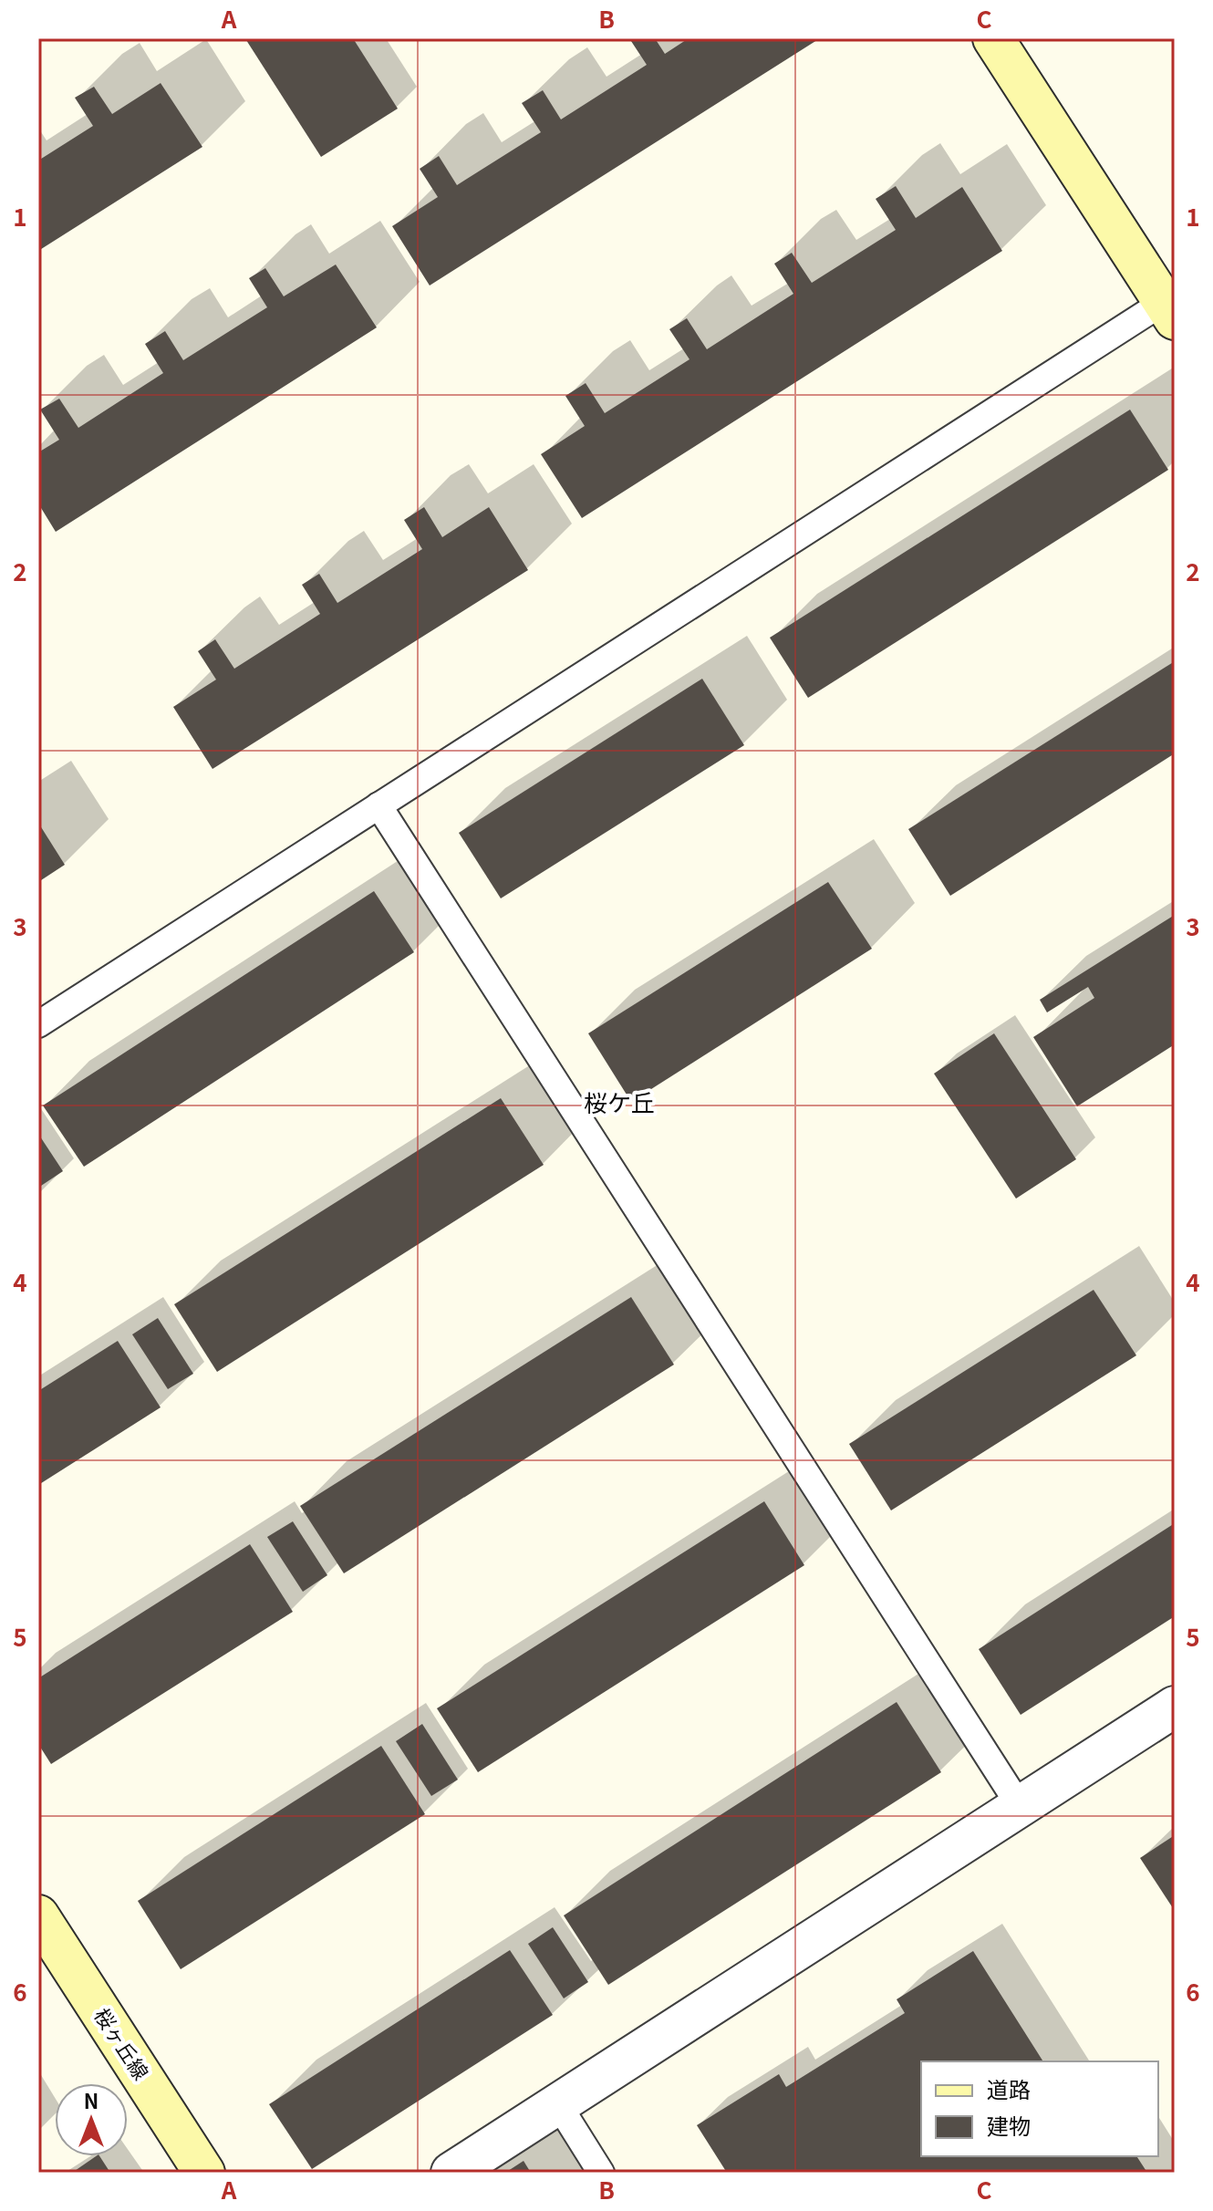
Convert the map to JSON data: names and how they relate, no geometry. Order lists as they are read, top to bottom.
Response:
{
  "streets": {
    "street": ["桜ヶ丘線"]
  },
  "districts": ["桜ケ丘"],
  "legend": ["道路", "建物"],
  "north": "top",
  "grid": {
    "columns": ["A", "B", "C"],
    "rows": [
      "1",
      "2",
      "3",
      "4",
      "5",
      "6"
    ]
  }
}
